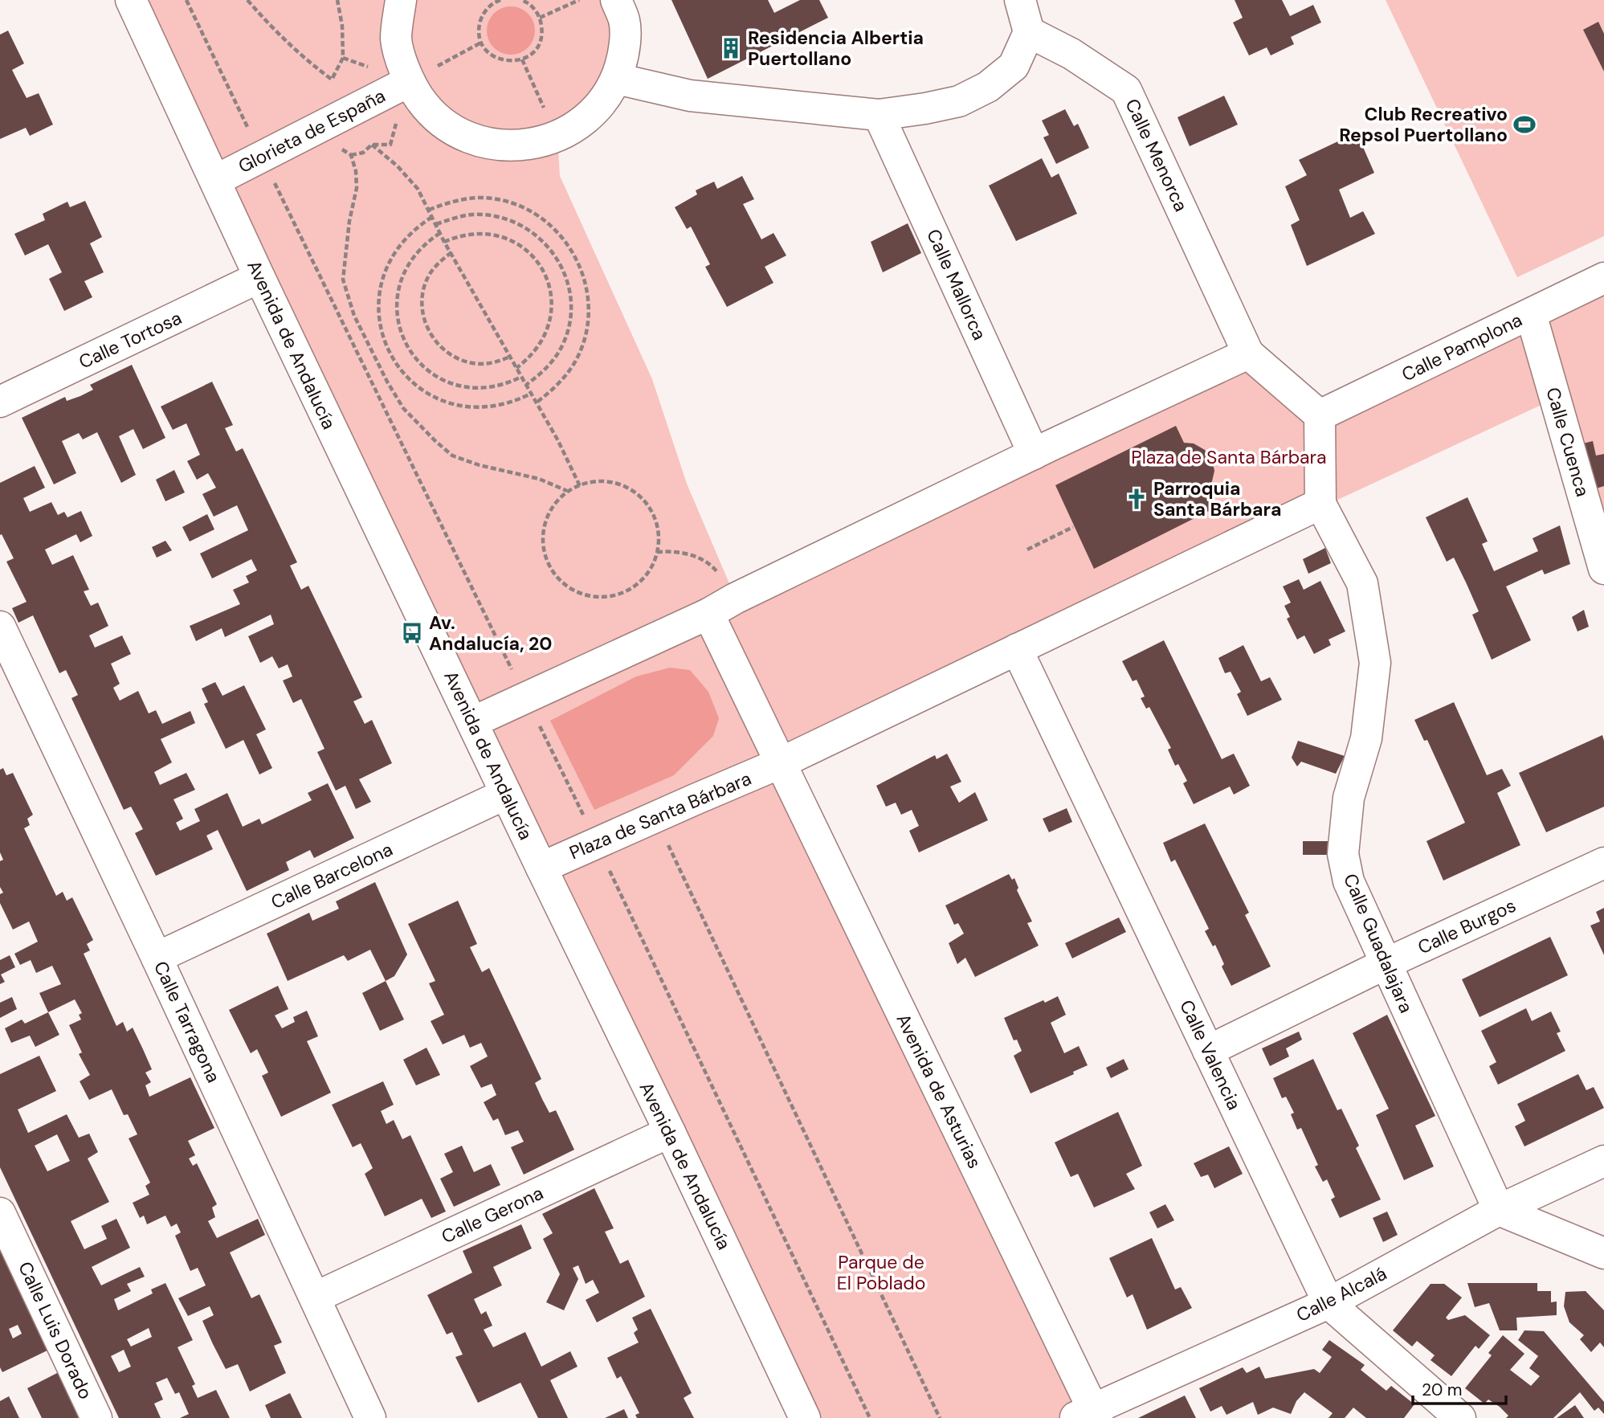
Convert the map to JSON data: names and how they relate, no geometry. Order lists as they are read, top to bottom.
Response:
{
  "streets": {
    "street": [
      "Glorieta de España",
      "Calle Menorca",
      "Calle Mallorca",
      "Calle Tortosa",
      "Avenida de Andalucía",
      "Calle Pamplona",
      "Calle Cuenca",
      "Plaza de Santa Bárbara",
      "Calle Barcelona",
      "Calle Burgos",
      "Calle Guadalajara",
      "Calle Tarragona",
      "Calle Valencia",
      "Avenida de Asturias",
      "Calle Gerona",
      "Calle Alcalá",
      "Calle Luis Dorado"
    ]
  },
  "crossings": [
    ["Glorieta de España", "Avenida de Andalucía"],
    ["Calle Tortosa", "Avenida de Andalucía"],
    ["Avenida de Andalucía", "Plaza de Santa Bárbara"],
    ["Avenida de Andalucía", "Calle Barcelona"],
    ["Avenida de Andalucía", "Calle Gerona"],
    ["Calle Pamplona", "Calle Cuenca"],
    ["Plaza de Santa Bárbara", "Calle Guadalajara"],
    ["Plaza de Santa Bárbara", "Calle Valencia"],
    ["Plaza de Santa Bárbara", "Avenida de Asturias"],
    ["Calle Barcelona", "Calle Tarragona"],
    ["Calle Burgos", "Calle Guadalajara"],
    ["Calle Burgos", "Calle Valencia"],
    ["Calle Guadalajara", "Calle Alcalá"],
    ["Calle Tarragona", "Calle Gerona"],
    ["Calle Valencia", "Calle Alcalá"],
    ["Avenida de Asturias", "Calle Alcalá"]
  ],
  "parks": ["Plaza de Santa Bárbara", "Parque de El Poblado"],
  "places": {
    "building": ["Residencia Albertia Puertollano"],
    "sports": ["Club Recreativo Repsol Puertollano"],
    "church": ["Parroquia Santa Bárbara"],
    "bus stop": ["Av. Andalucía, 20"]
  },
  "scale_bar": "20 m"
}
